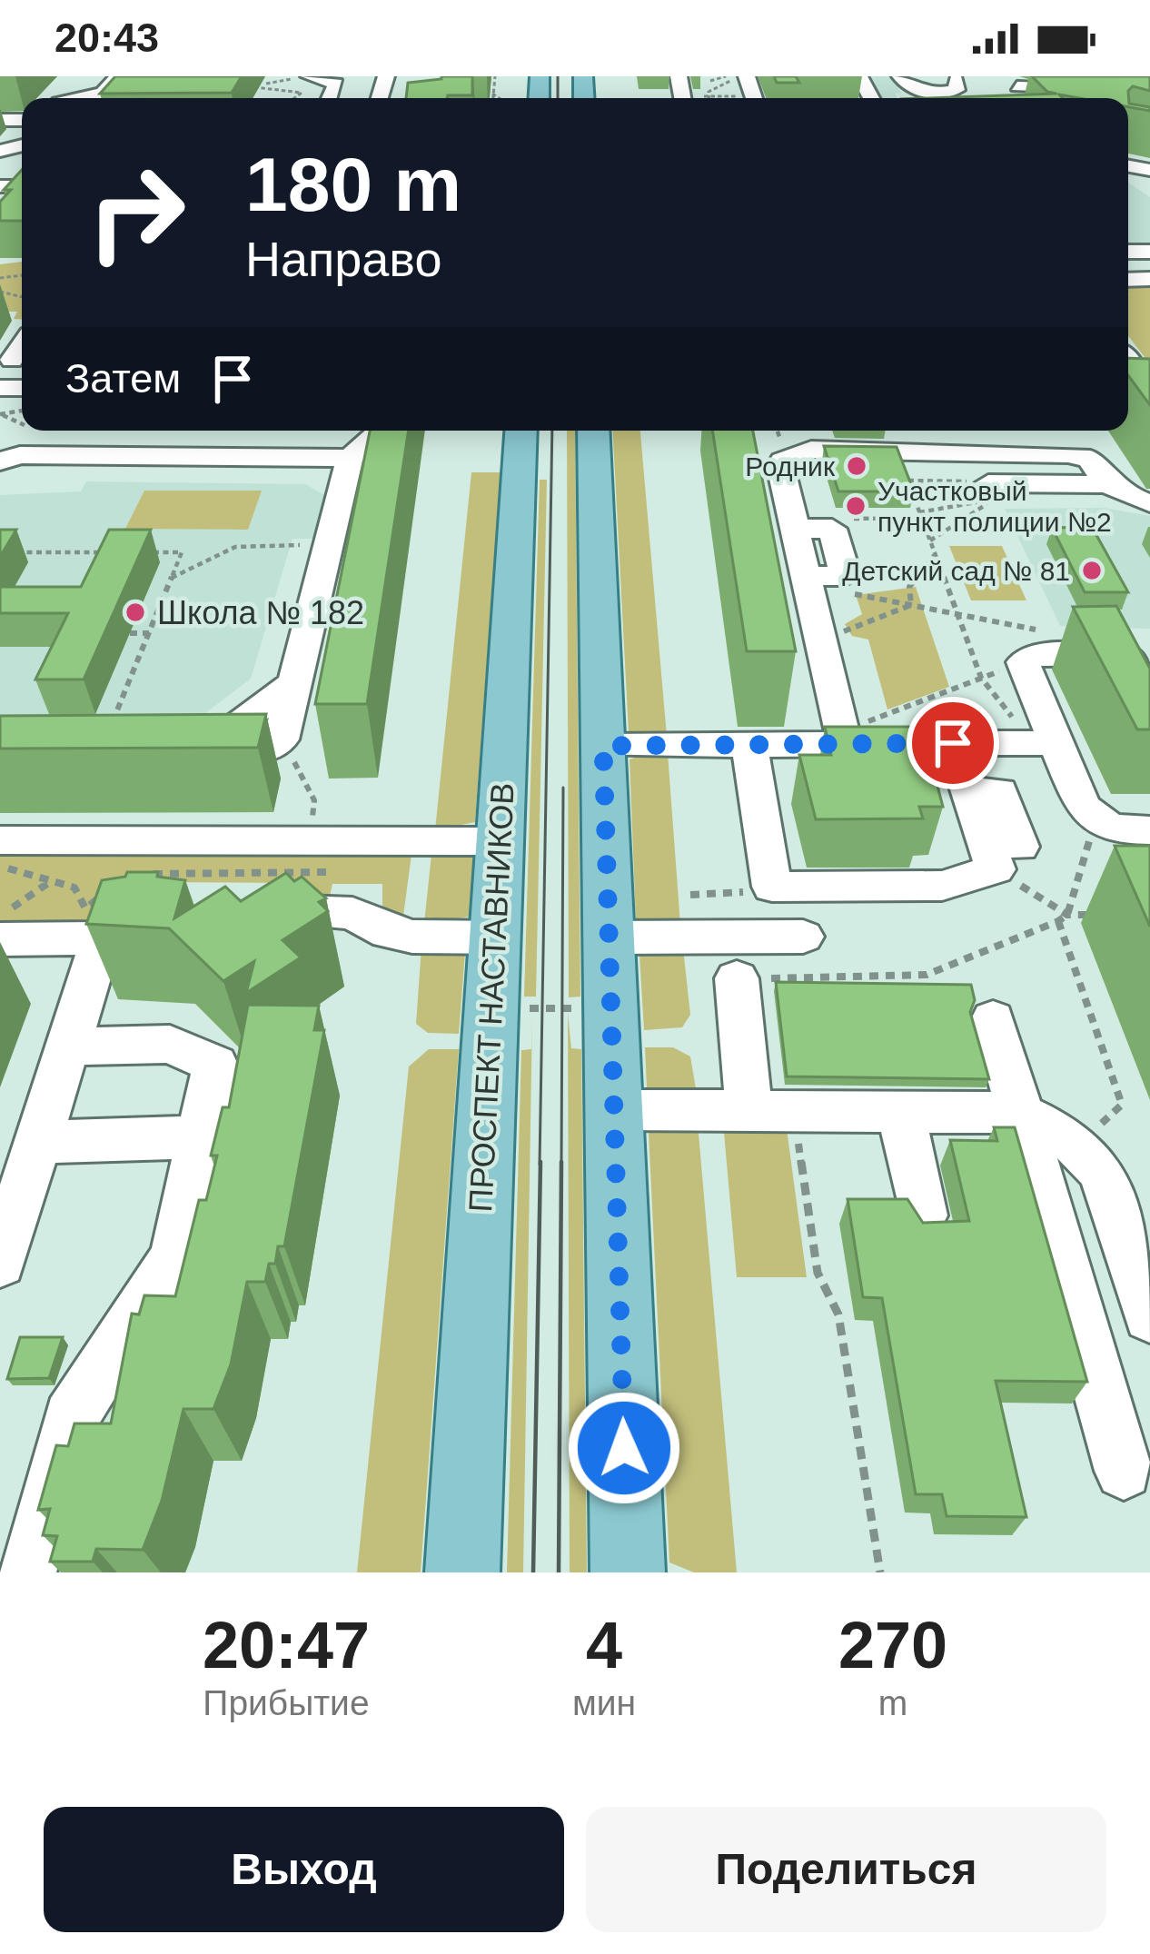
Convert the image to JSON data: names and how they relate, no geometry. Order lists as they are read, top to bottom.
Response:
{
  "streets": {
    "main road": ["ПРОСПЕКТ НАСТАВНИКОВ"]
  },
  "places": [
    "Родник",
    "Участковый пункт полиции №2",
    "Детский сад № 81",
    "Школа № 182"
  ],
  "page": {
    "status": "20:43",
    "turn": ["180 m", "Направо"],
    "then": "Затем",
    "eta": [
      "20:47",
      "Прибытие",
      "4",
      "мин",
      "270",
      "m"
    ],
    "buttons": ["Выход", "Поделиться"]
  }
}
